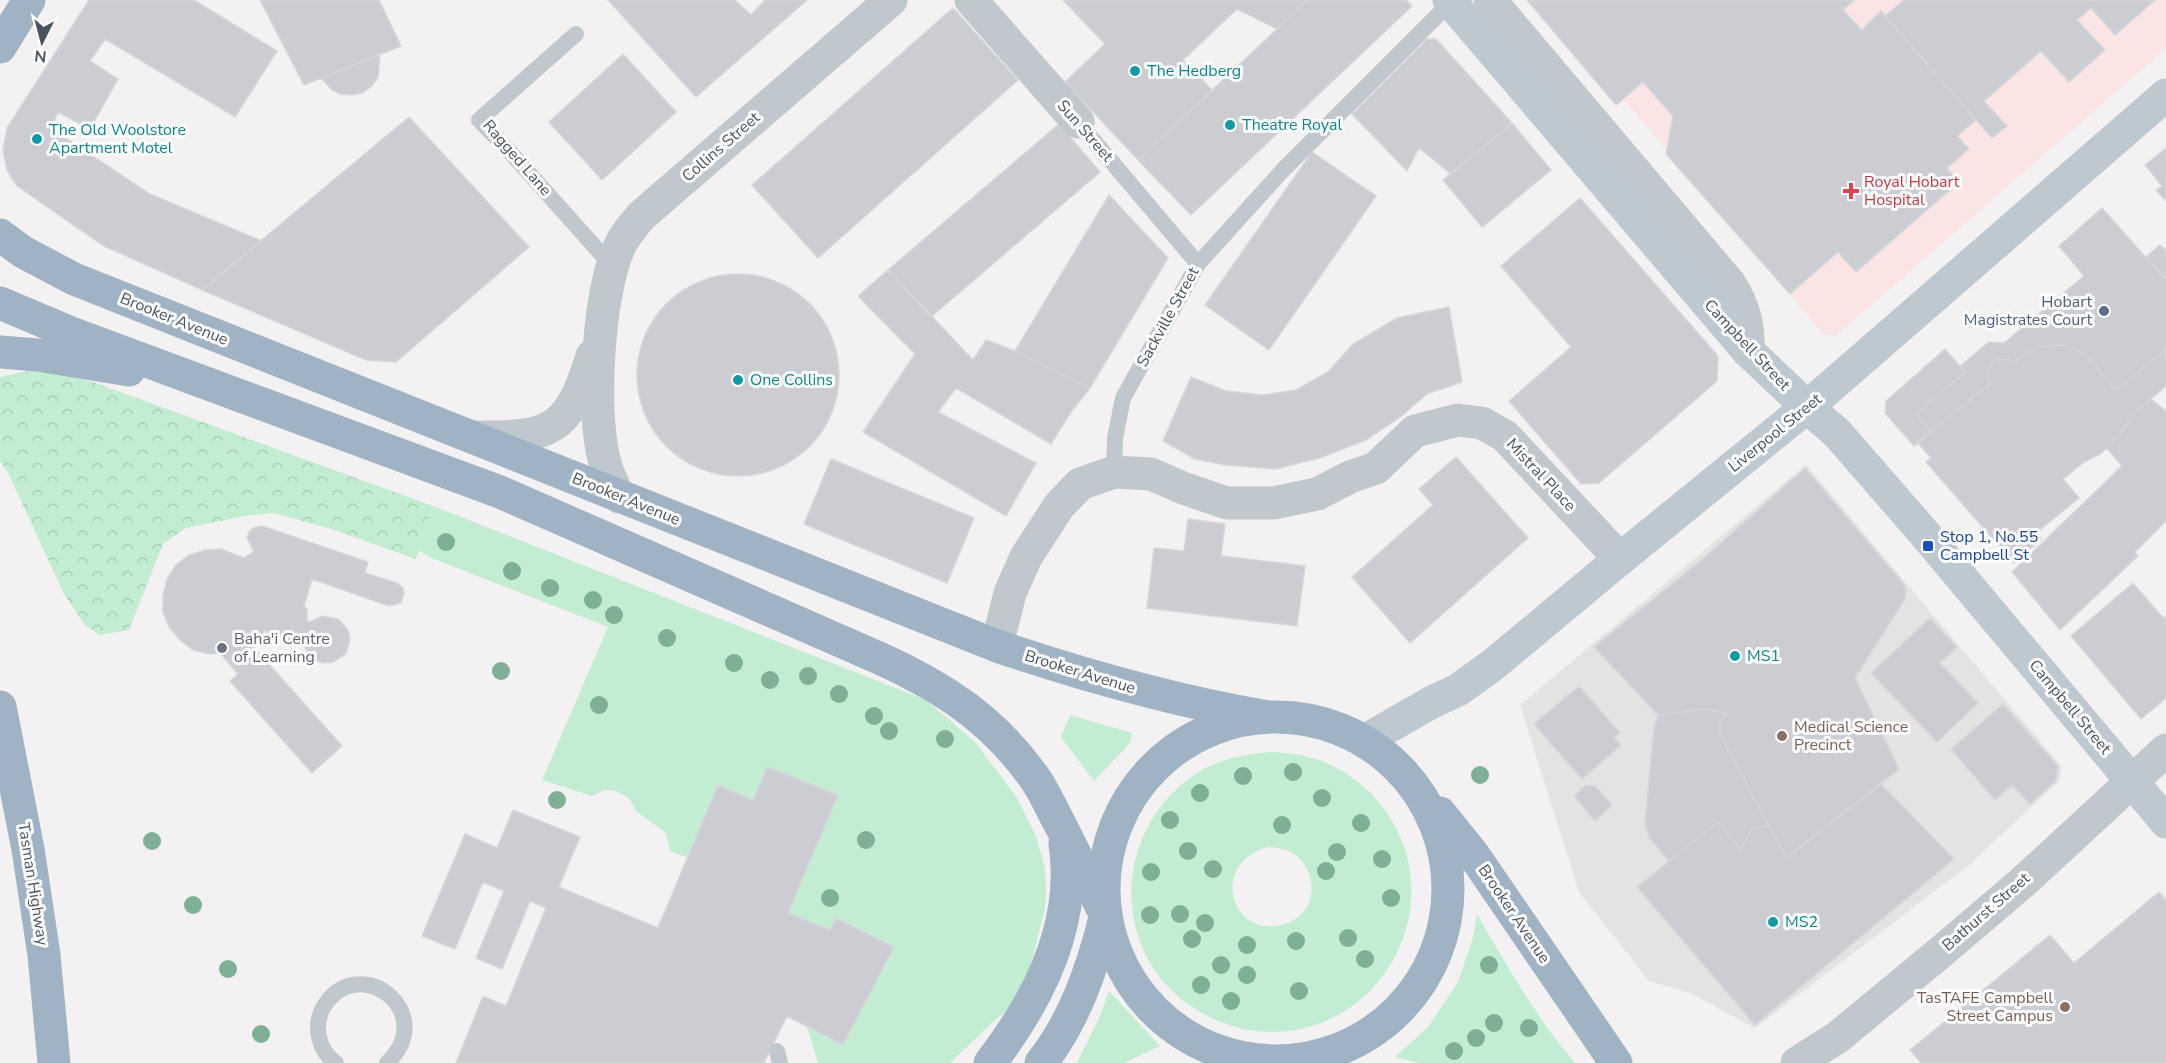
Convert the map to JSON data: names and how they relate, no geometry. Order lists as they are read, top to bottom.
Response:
{
  "streets": {
    "highway": ["Brooker Avenue", "Tasman Highway"],
    "main road": ["Campbell Street", "Liverpool Street"],
    "street": [
      "Sun Street",
      "Collins Street",
      "Mistral Place",
      "Bathurst Street"
    ],
    "lane": ["Ragged Lane", "Sackville Street"]
  },
  "crossings": [
    ["Sun Street", "Sackville Street"],
    ["Collins Street", "Ragged Lane"],
    ["Collins Street", "Brooker Avenue"],
    ["Sackville Street", "Campbell Street"],
    ["Sackville Street", "Mistral Place"],
    ["Campbell Street", "Liverpool Street"],
    ["Campbell Street", "Bathurst Street"],
    ["Liverpool Street", "Mistral Place"]
  ],
  "places": {
    "other": [
      "The Hedberg",
      "Theatre Royal",
      "The Old Woolstore Apartment Motel",
      "Hobart Magistrates Court",
      "One Collins",
      "Baha'i Centre of Learning",
      "MS1",
      "Medical Science Precinct",
      "MS2",
      "TasTAFE Campbell Street Campus"
    ],
    "health": ["Royal Hobart Hospital"],
    "transit": ["Stop 1, No.55 Campbell St"]
  },
  "north": "bottom"
}
